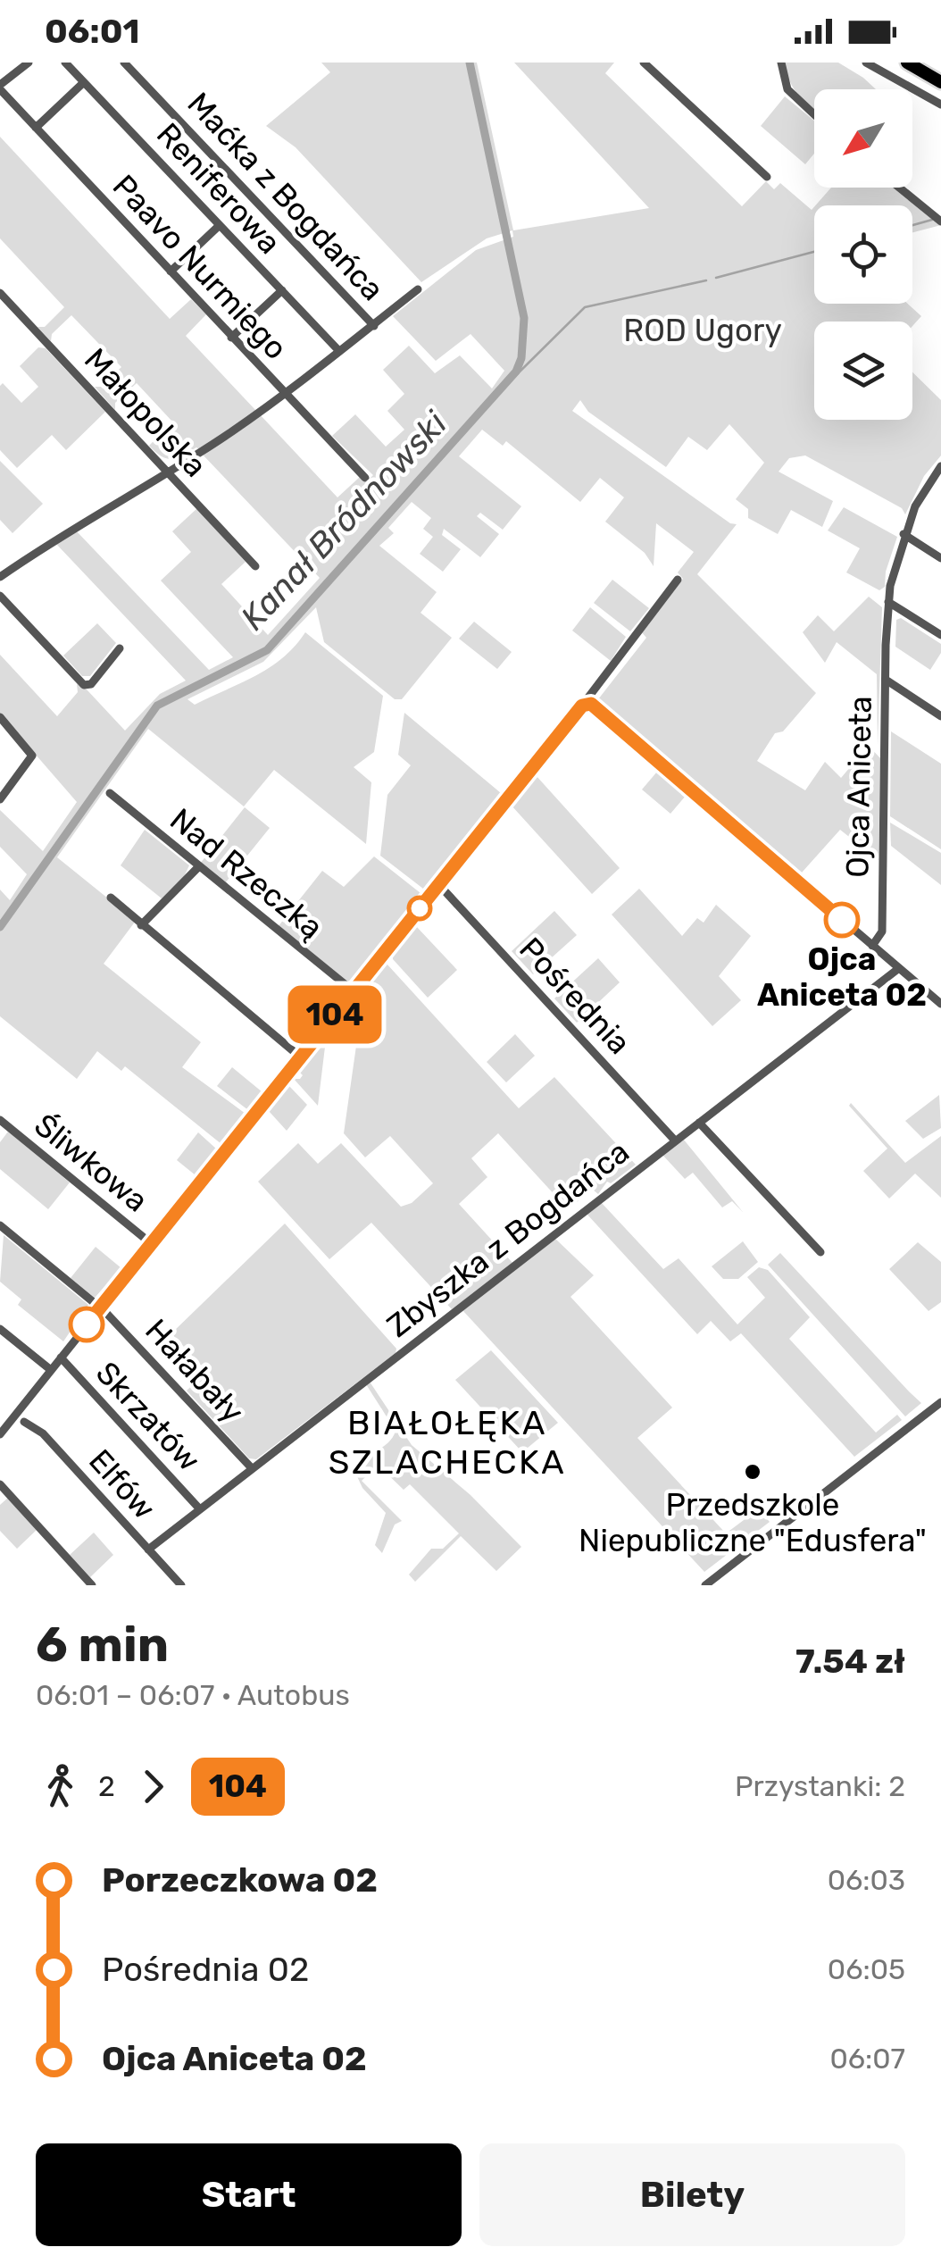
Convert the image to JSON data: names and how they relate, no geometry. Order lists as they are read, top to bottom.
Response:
{
  "streets": {
    "street": [
      "Reniferowa",
      "Maćka z Bogdańca",
      "Paavo Nurmiego",
      "Małopolska",
      "Ojca Aniceta",
      "Nad Rzeczką",
      "Pośrednia",
      "Śliwkowa",
      "Zbyszka z Bogdańca",
      "Hałabały",
      "Skrzatów",
      "Elfów"
    ]
  },
  "crossings": [
    ["Pośrednia", "Zbyszka z Bogdańca"],
    ["Zbyszka z Bogdańca", "Hałabały"],
    ["Zbyszka z Bogdańca", "Skrzatów"],
    ["Zbyszka z Bogdańca", "Elfów"]
  ],
  "districts": ["BIAŁOŁĘKA SZLACHECKA"],
  "water": ["Kanał Bródnowski"],
  "parks": ["ROD Ugory"],
  "places": ["Ojca Aniceta 02", "Przedszkole Niepubliczne \"Edusfera\""],
  "lines": ["bus line 104"],
  "north": "bottom left",
  "page": {
    "status": "06:01",
    "on_map": "104",
    "heading": ["6 min", "06:01 – 06:07 · Autobus", "7.54 zł"],
    "legs": ["2", "104", "Przystanki: 2"],
    "list": [
      {
        "name": "Porzeczkowa 02",
        "value": "06:03"
      },
      {
        "name": "Pośrednia 02",
        "value": "06:05"
      },
      {
        "name": "Ojca Aniceta 02",
        "value": "06:07"
      }
    ],
    "buttons": ["Start", "Bilety"]
  }
}
